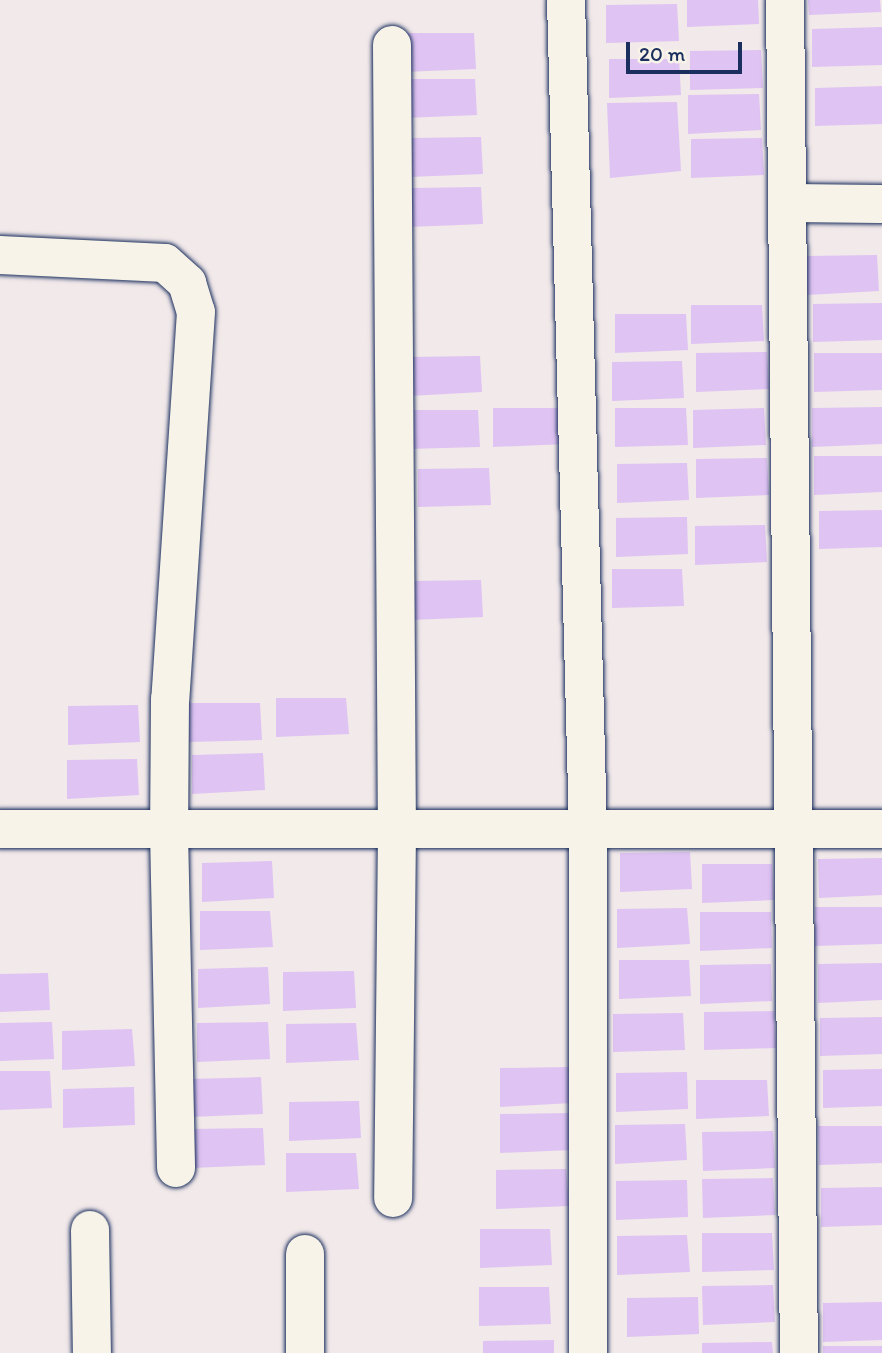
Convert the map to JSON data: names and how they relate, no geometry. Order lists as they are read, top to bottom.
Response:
{
  "scale_bar": "20 m"
}
